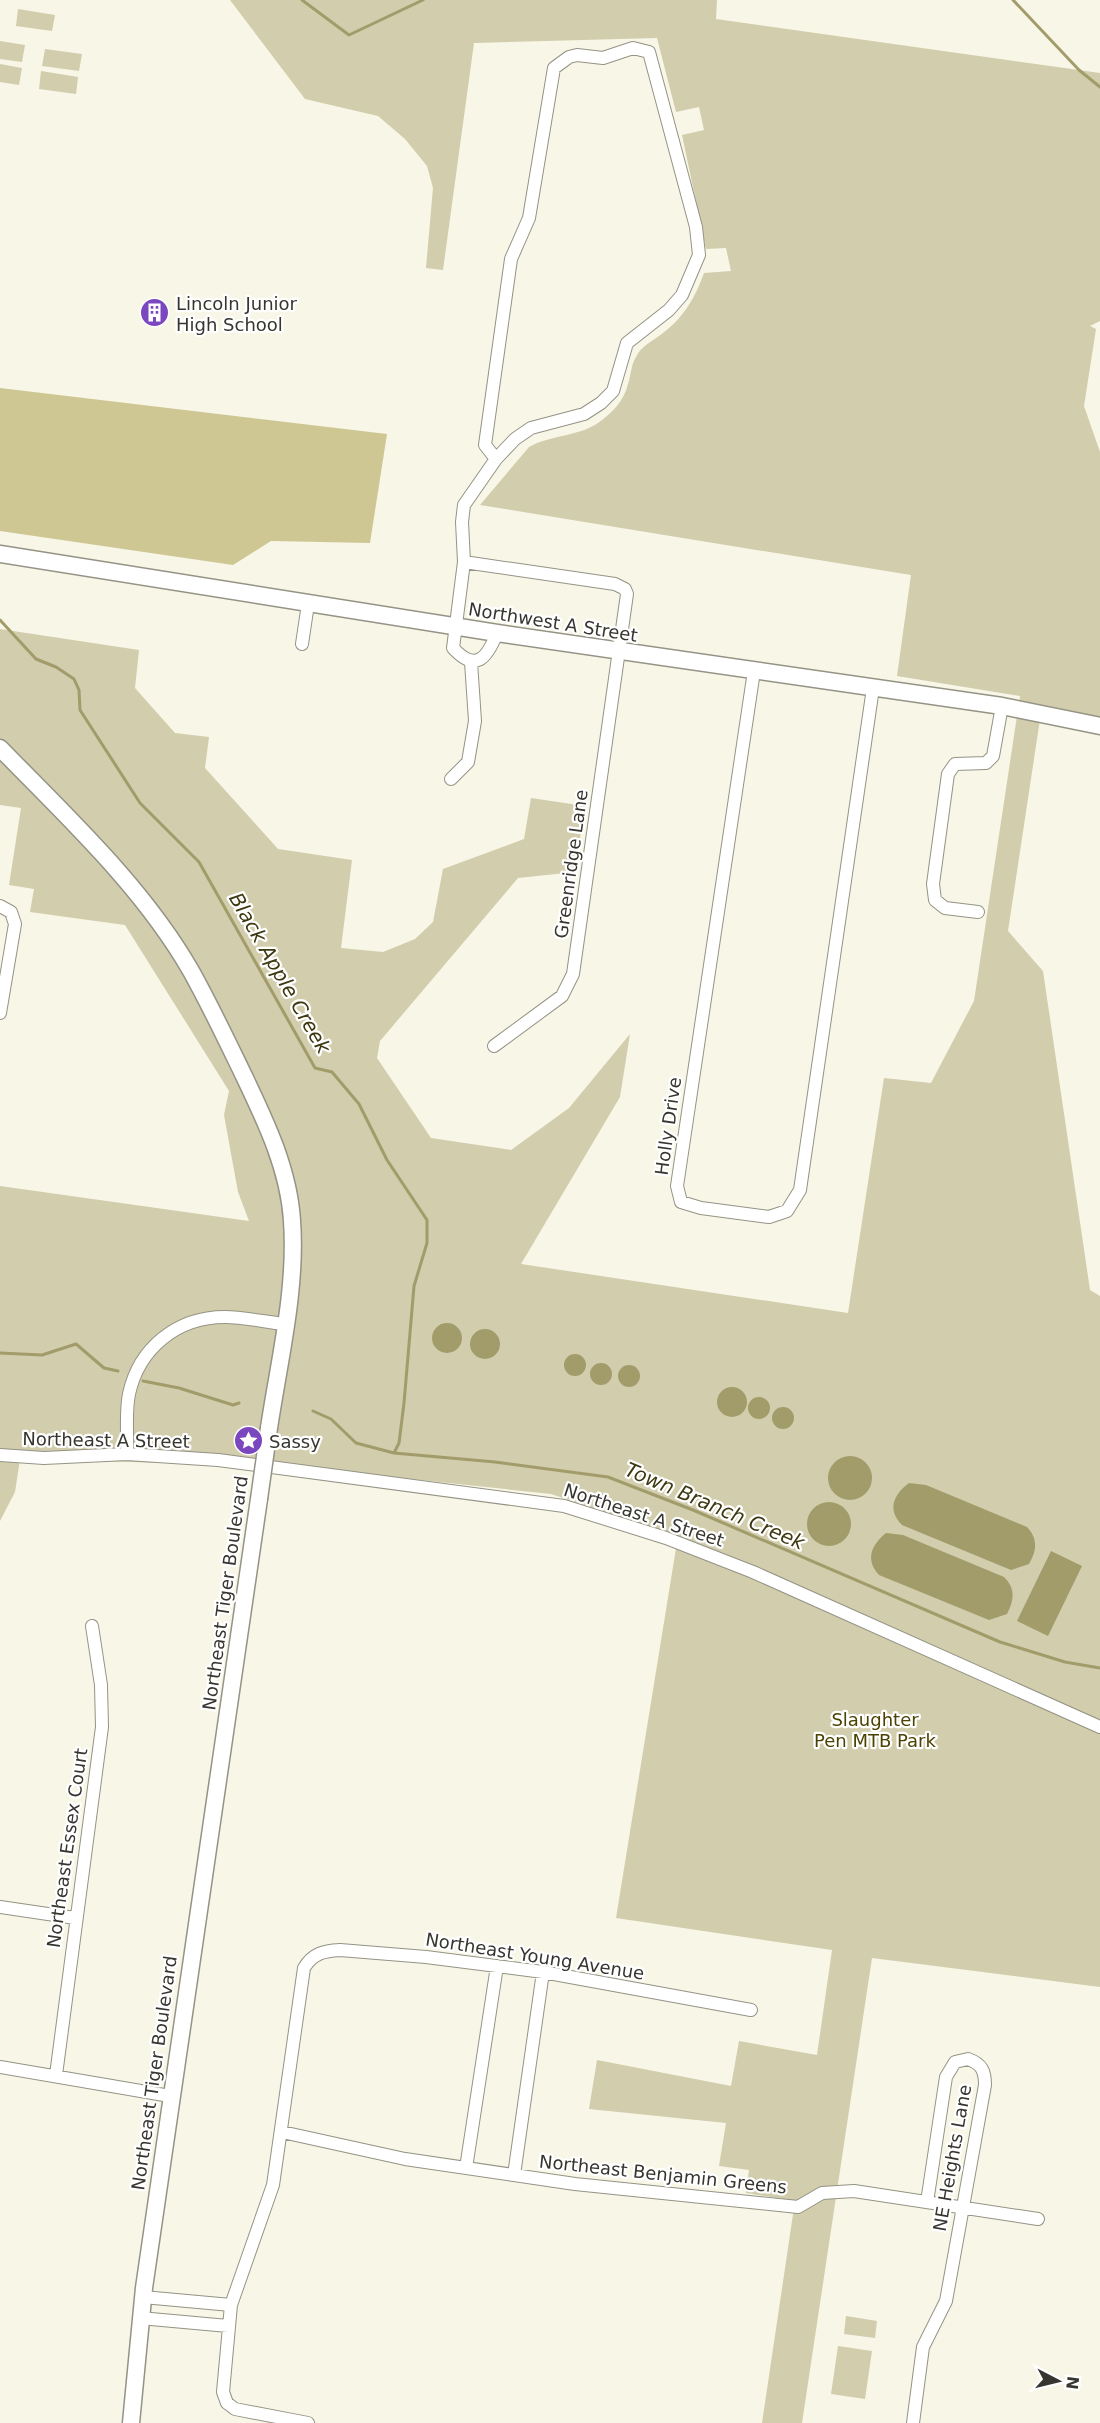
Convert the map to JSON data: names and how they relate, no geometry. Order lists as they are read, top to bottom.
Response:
{
  "streets": {
    "street": [
      "Northwest A Street",
      "Greenridge Lane",
      "Holly Drive",
      "Northeast A Street",
      "Northeast Tiger Boulevard",
      "Northeast Essex Court",
      "Northeast Young Avenue",
      "NE Heights Lane",
      "Northeast Benjamin Greens"
    ]
  },
  "crossings": [
    ["Northwest A Street", "Greenridge Lane"],
    ["Northwest A Street", "Holly Drive"],
    ["Northeast Young Avenue", "Northeast Benjamin Greens"],
    ["NE Heights Lane", "Northeast Benjamin Greens"]
  ],
  "water": ["Black Apple Creek", "Town Branch Creek"],
  "parks": ["Slaughter Pen MTB Park"],
  "places": {
    "building": ["Lincoln Junior High School"],
    "place": ["Sassy"]
  },
  "north": "right"
}
